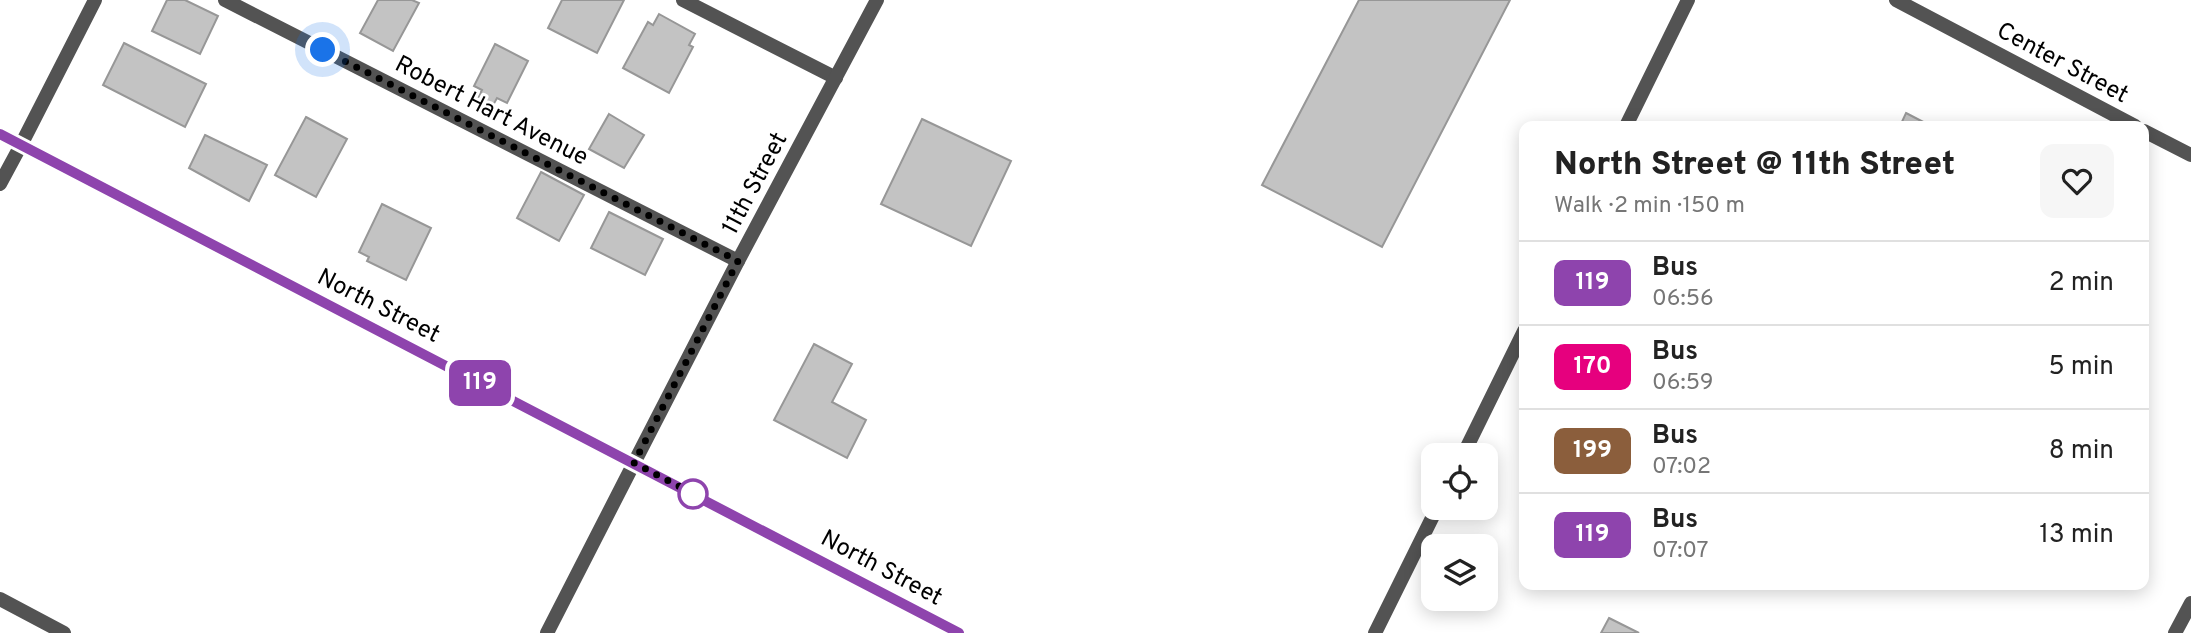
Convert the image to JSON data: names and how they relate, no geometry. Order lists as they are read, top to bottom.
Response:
{
  "streets": {
    "street": [
      "Center Street",
      "Robert Hart Avenue",
      "11th Street",
      "North Street"
    ]
  },
  "crossings": [
    ["Robert Hart Avenue", "11th Street"],
    ["11th Street", "North Street"]
  ],
  "lines": ["bus line 119"],
  "page": {
    "on_map": "119",
    "heading": ["North Street @ 11th Street", "Walk · 2 min · 150 m"],
    "list": [
      {
        "mark": "119",
        "name": "Bus",
        "note": "06:56",
        "value": "2 min"
      },
      {
        "mark": "170",
        "name": "Bus",
        "note": "06:59",
        "value": "5 min"
      },
      {
        "mark": "199",
        "name": "Bus",
        "note": "07:02",
        "value": "8 min"
      },
      {
        "mark": "119",
        "name": "Bus",
        "note": "07:07",
        "value": "13 min"
      }
    ]
  }
}
